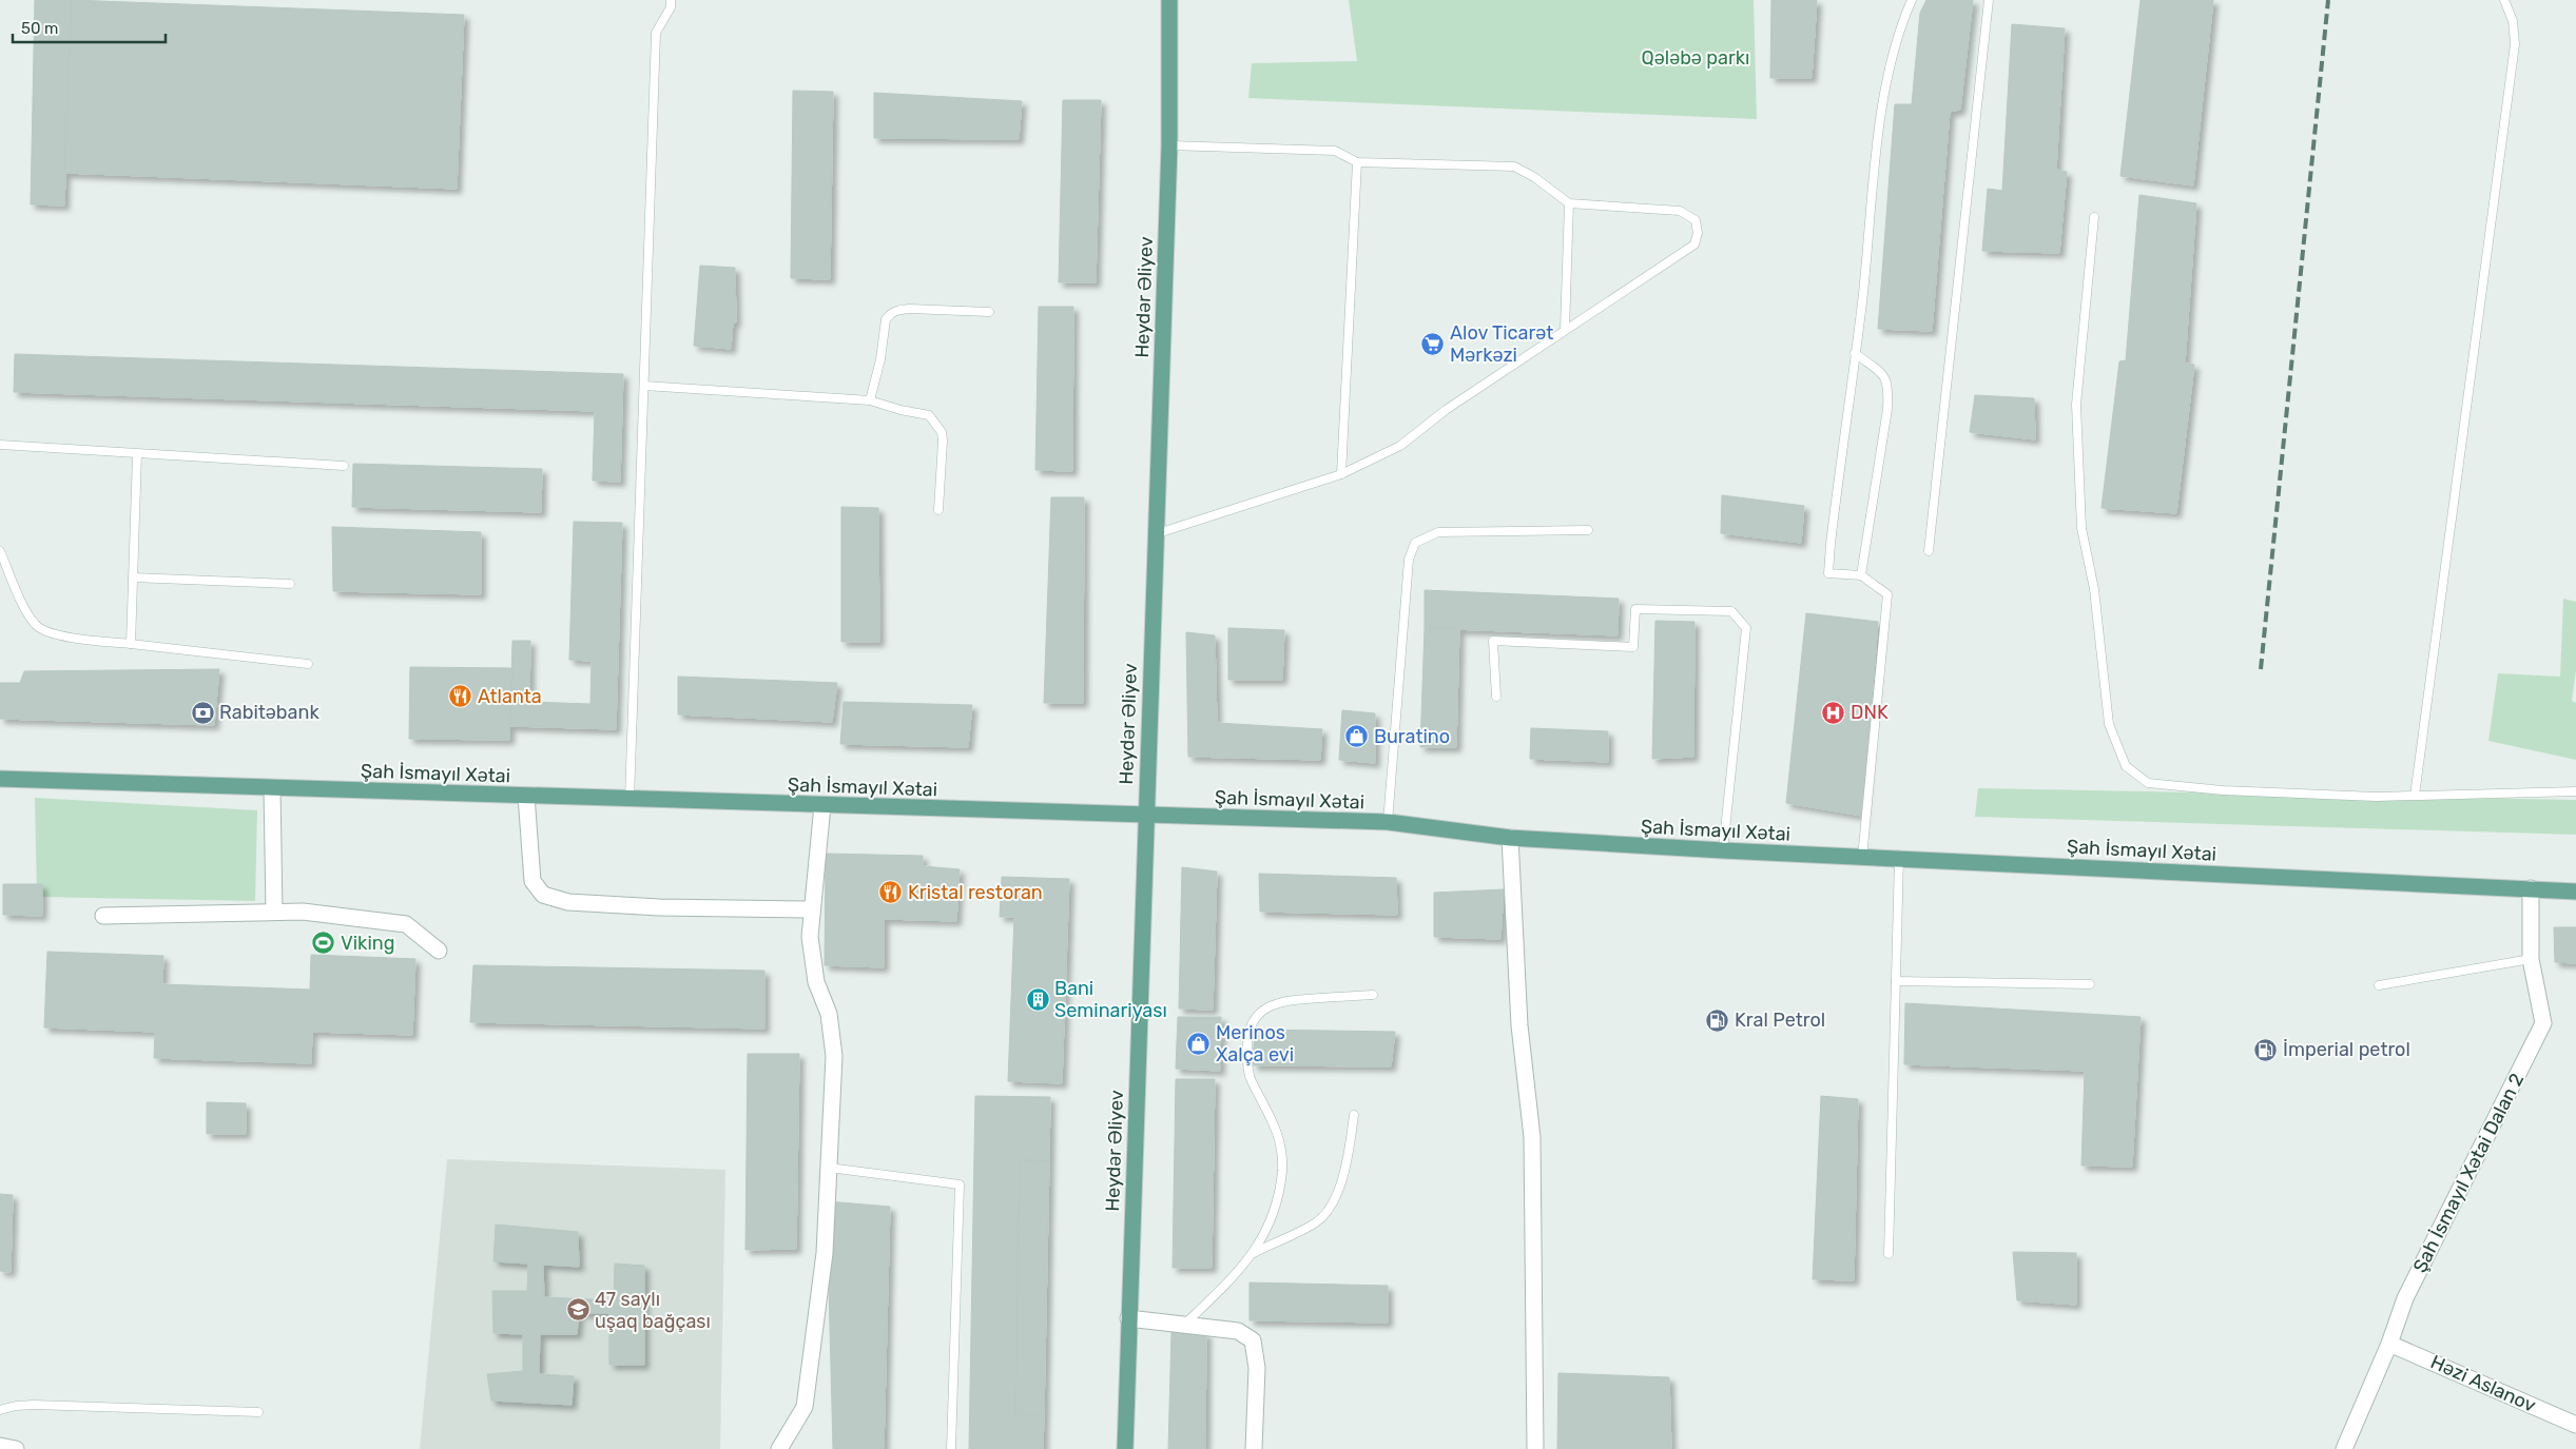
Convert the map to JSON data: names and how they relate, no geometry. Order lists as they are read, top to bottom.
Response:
{
  "streets": {
    "main road": ["Heydər Əliyev", "Şah İsmayıl Xətai"],
    "street": ["Şah İsmayıl Xətai Dalan 2", "Həzi Aslanov"]
  },
  "crossings": [
    ["Heydər Əliyev", "Şah İsmayıl Xətai"],
    ["Şah İsmayıl Xətai", "Şah İsmayıl Xətai Dalan 2"],
    ["Şah İsmayıl Xətai Dalan 2", "Həzi Aslanov"]
  ],
  "parks": ["Qələbə parkı"],
  "places": {
    "supermarket": ["Alov Ticarət Mərkəzi"],
    "restaurant": ["Atlanta", "Kristal restoran"],
    "bank": ["Rabitəbank"],
    "hospital": ["DNK"],
    "shop": ["Buratino", "Merinos Xalça evi"],
    "sports": ["Viking"],
    "building": ["Bani Seminariyası"],
    "fuel station": ["Kral Petrol", "İmperial petrol"],
    "school or university": ["47 saylı uşaq bağçası"]
  },
  "scale_bar": "50 m"
}
